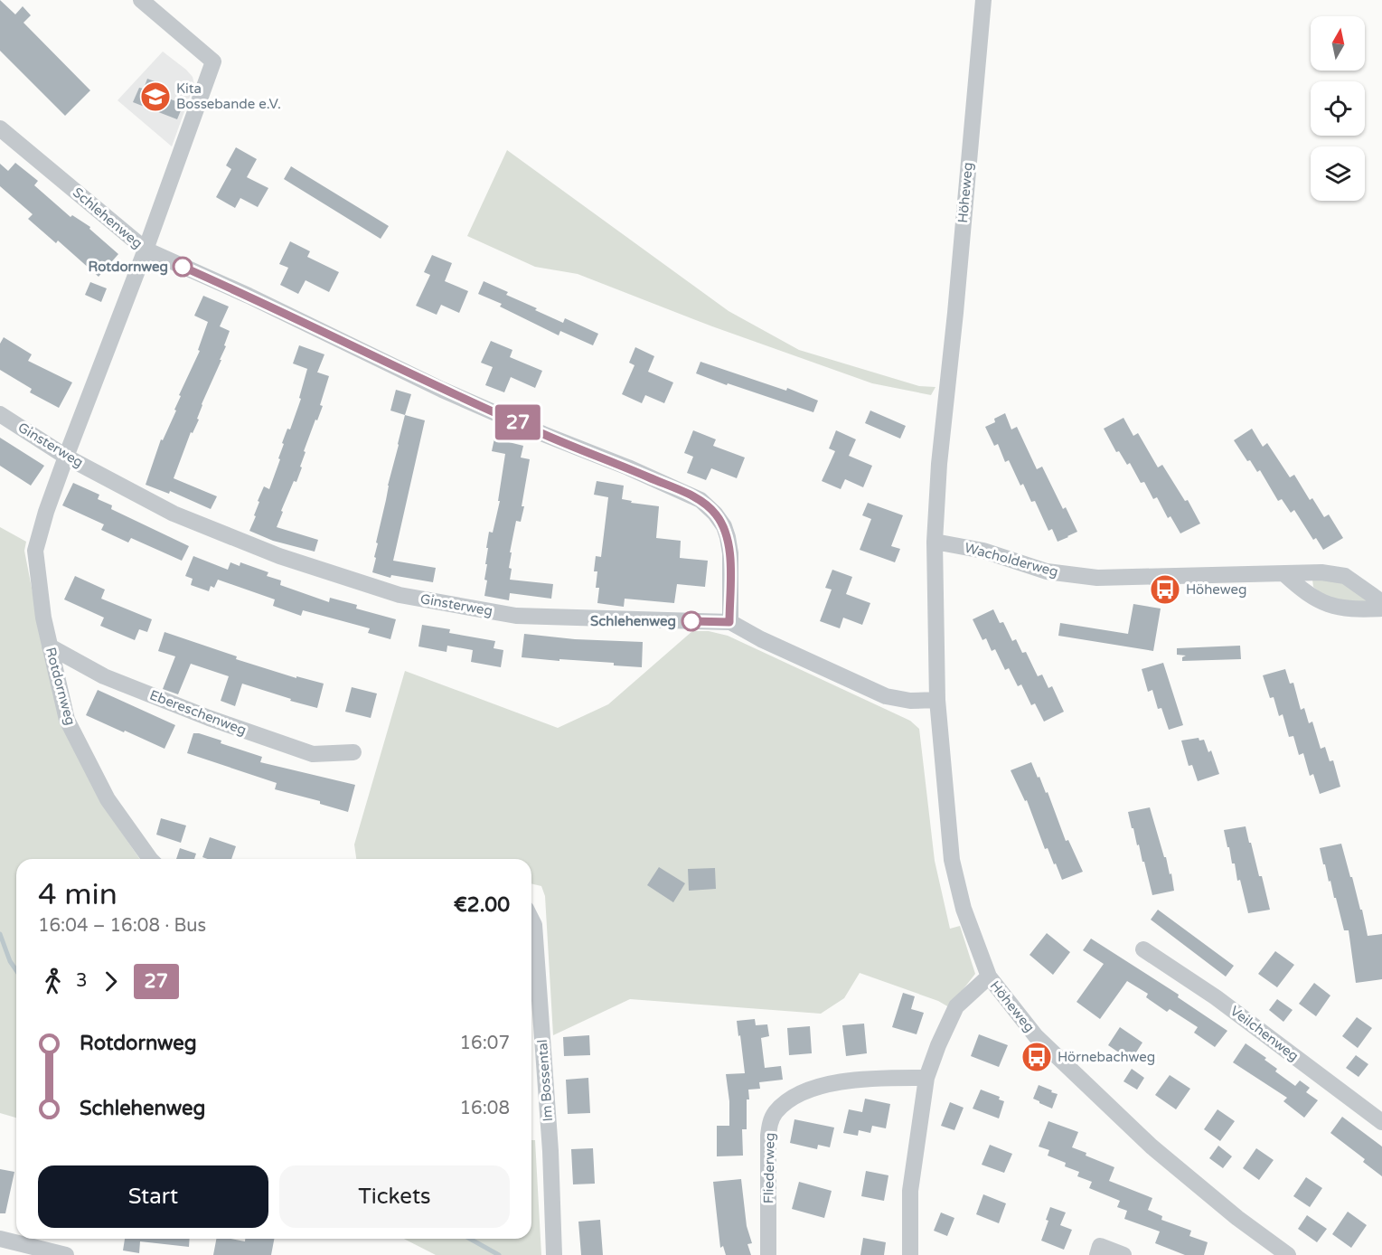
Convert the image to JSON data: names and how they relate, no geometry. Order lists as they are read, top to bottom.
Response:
{
  "streets": {
    "street": [
      "Höheweg",
      "Schlehenweg",
      "Ginsterweg",
      "Wacholderweg",
      "Rotdornweg",
      "Ebereschenweg",
      "Veilchenweg",
      "Im Bossental",
      "Fliederweg"
    ]
  },
  "crossings": [
    ["Höheweg", "Ginsterweg"],
    ["Höheweg", "Wacholderweg"],
    ["Schlehenweg", "Ginsterweg"],
    ["Schlehenweg", "Rotdornweg"],
    ["Ginsterweg", "Rotdornweg"],
    ["Rotdornweg", "Ebereschenweg"]
  ],
  "places": {
    "school or university": ["Kita Bossebande e.V."],
    "other": ["Rotdornweg", "Schlehenweg"],
    "bus stop": ["Höheweg", "Hörnebachweg"]
  },
  "lines": ["bus line 27"],
  "north": "top",
  "page": {
    "on_map": "27",
    "heading": ["4 min", "16:04 – 16:08 · Bus", "€2.00"],
    "legs": ["3", "27"],
    "list": [
      {
        "name": "Rotdornweg",
        "value": "16:07"
      },
      {
        "name": "Schlehenweg",
        "value": "16:08"
      }
    ],
    "buttons": ["Start", "Tickets"]
  }
}
